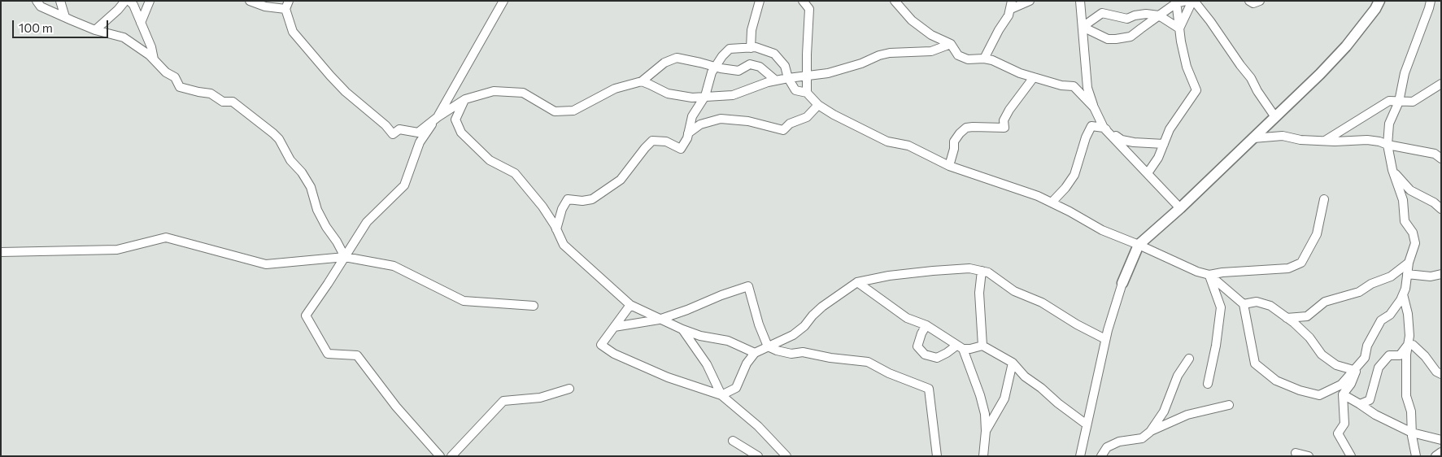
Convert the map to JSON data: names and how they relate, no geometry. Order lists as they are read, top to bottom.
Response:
{
  "scale_bar": "100 m"
}
